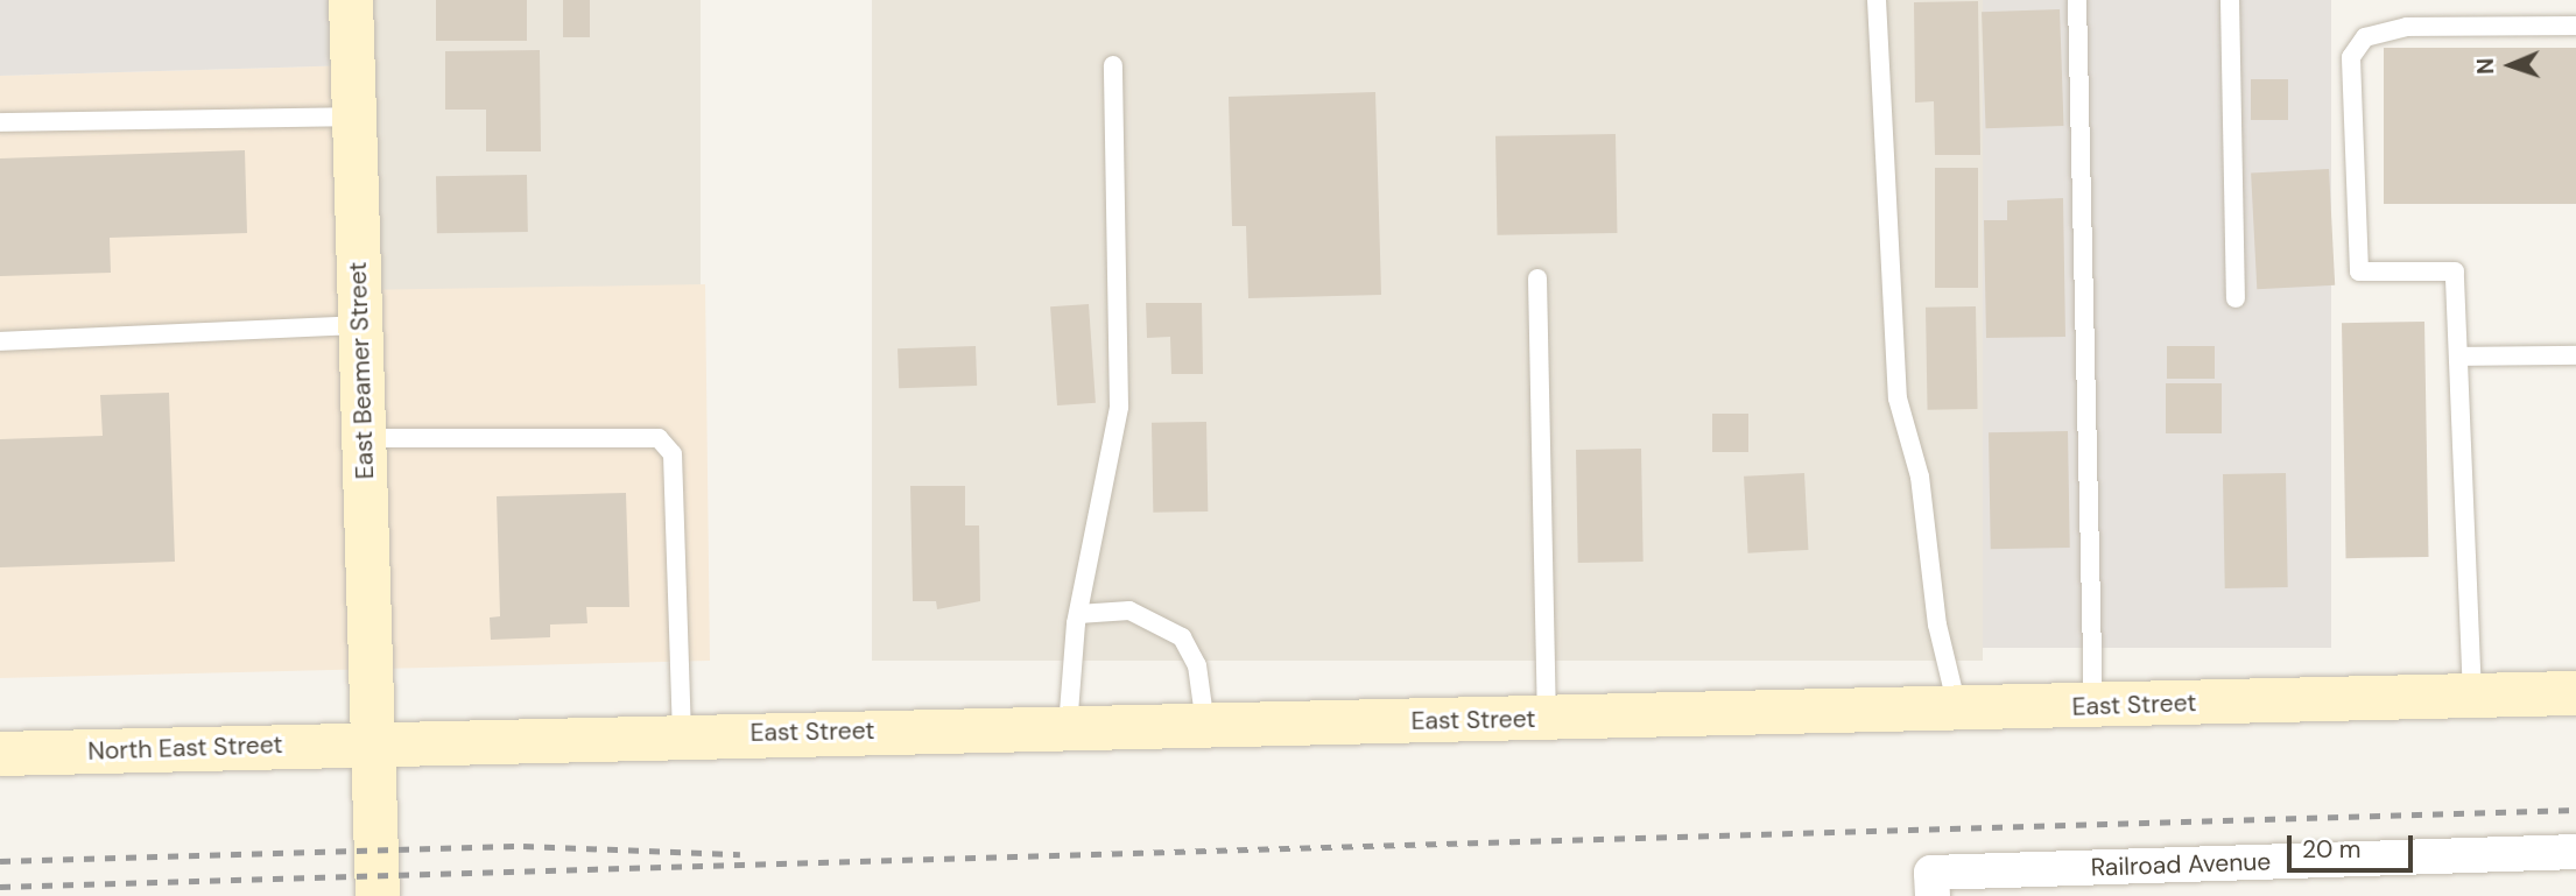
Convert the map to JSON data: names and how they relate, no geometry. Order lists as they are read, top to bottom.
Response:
{
  "streets": {
    "main road": ["East Beamer Street", "East Street", "North East Street"],
    "street": ["Railroad Avenue"]
  },
  "crossings": [
    ["East Beamer Street", "East Street"],
    ["East Beamer Street", "North East Street"],
    ["East Street", "North East Street"]
  ],
  "scale_bar": "20 m",
  "north": "left"
}
